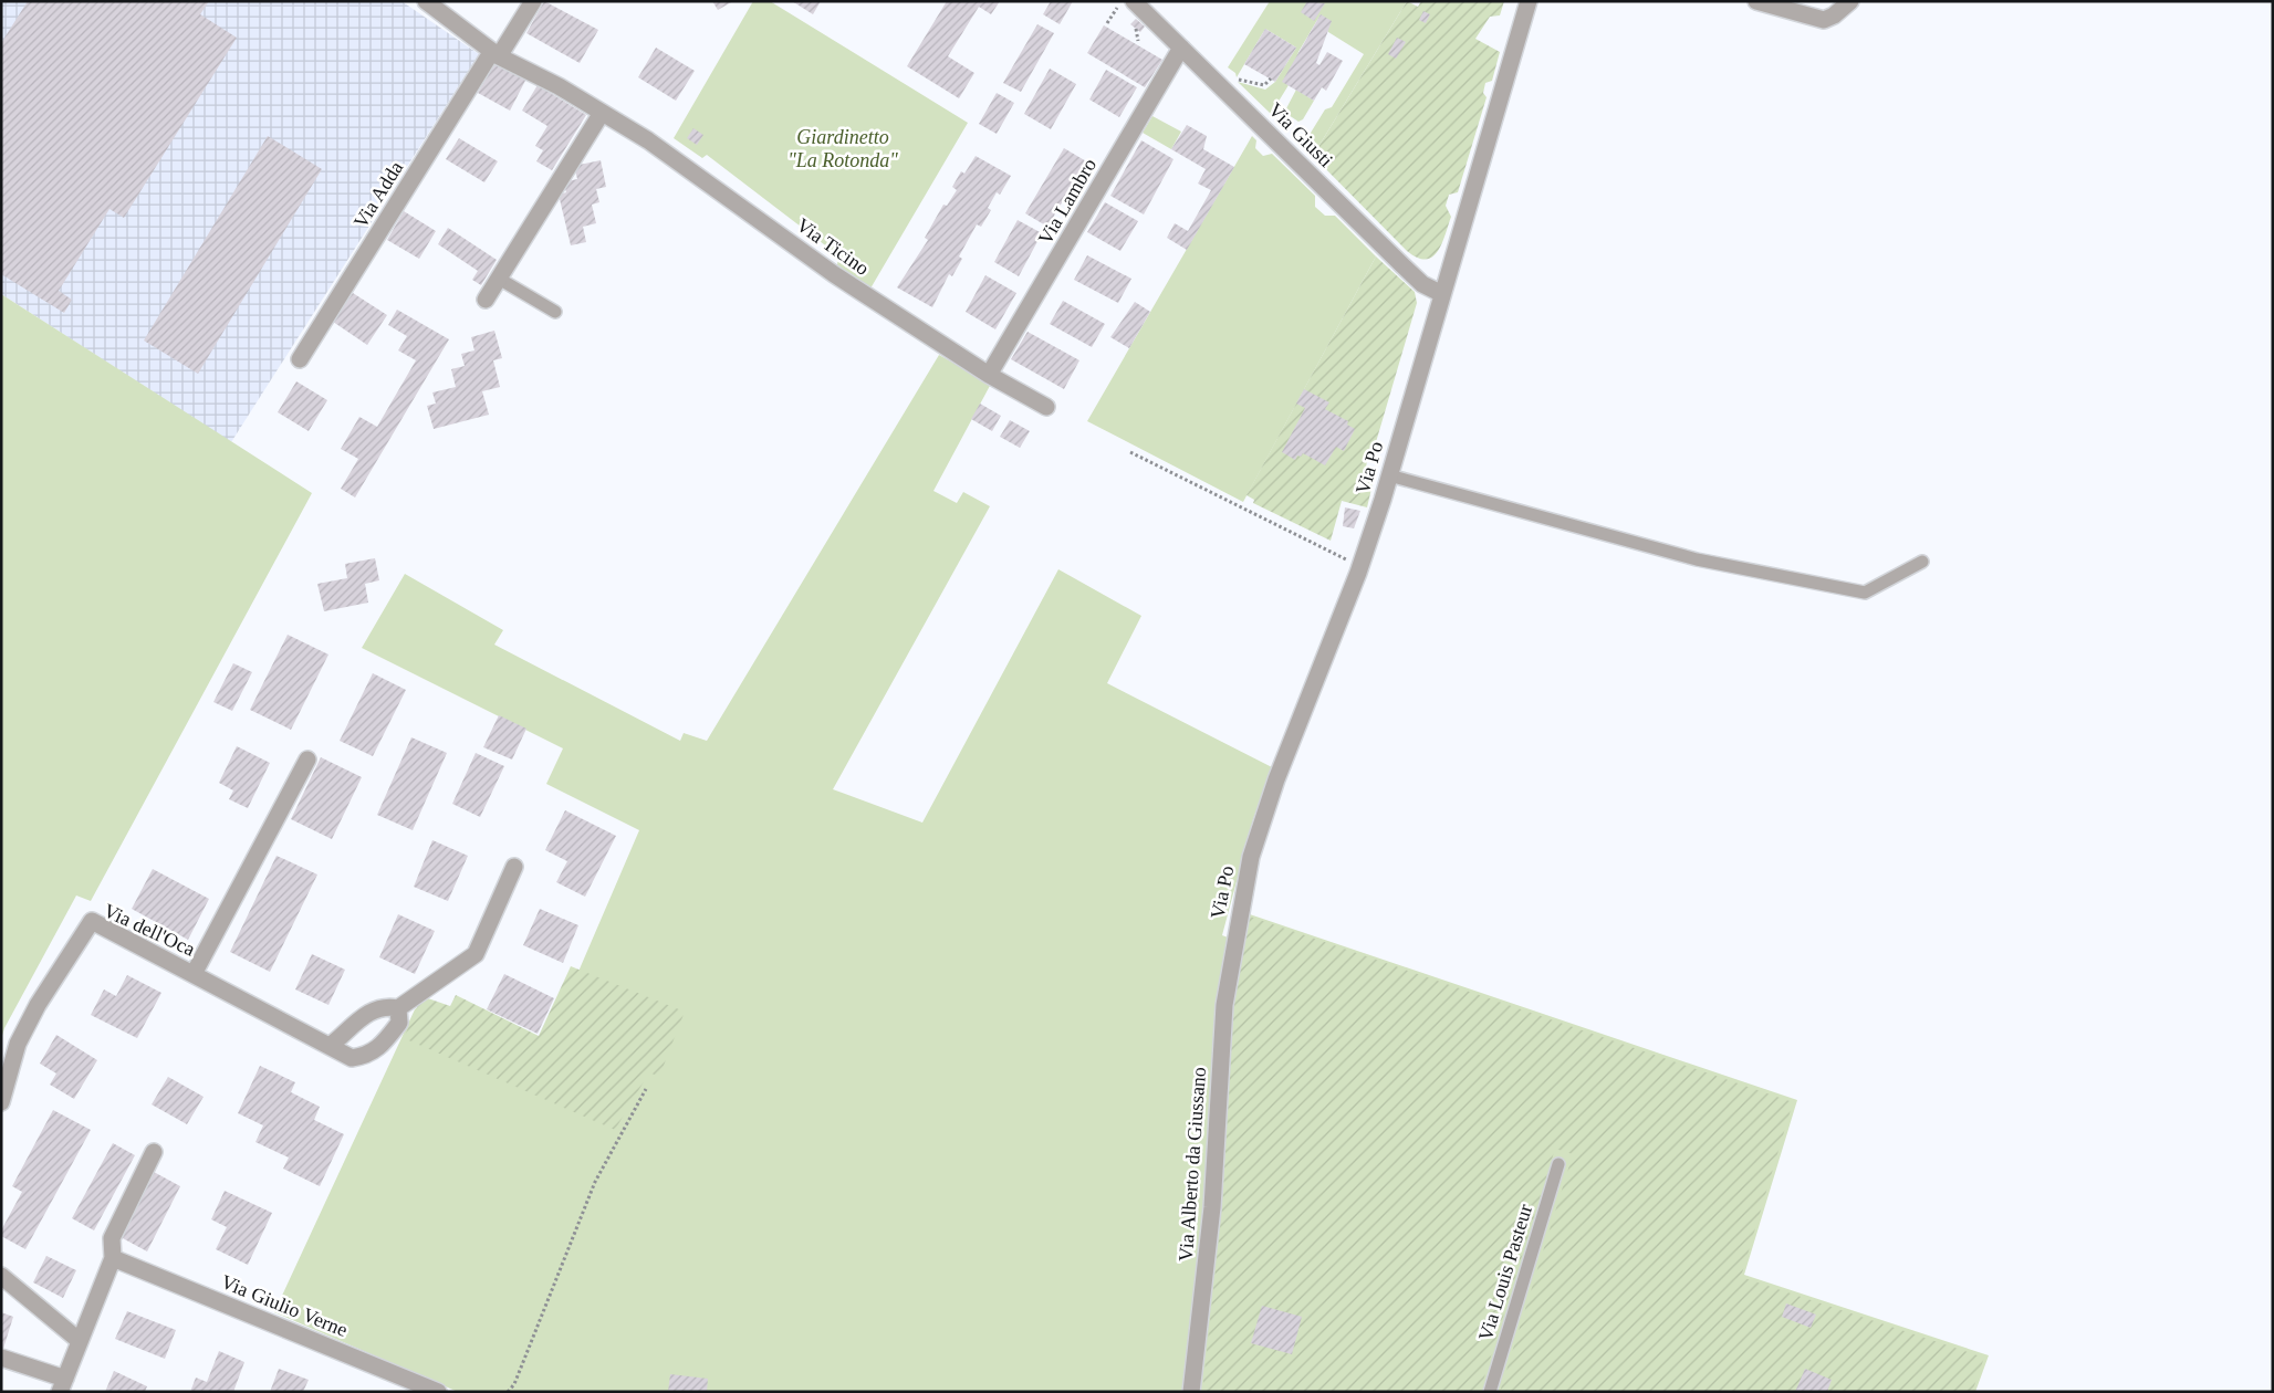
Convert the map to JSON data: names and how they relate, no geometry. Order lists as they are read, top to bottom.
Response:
{
  "streets": {
    "street": [
      "Via Giusti",
      "Via Adda",
      "Via Lambro",
      "Via Ticino",
      "Via Po",
      "Via dell'Oca",
      "Via Alberto da Giussano",
      "Via Giulio Verne"
    ],
    "lane": ["Via Louis Pasteur"]
  },
  "crossings": [
    ["Via Giusti", "Via Lambro"],
    ["Via Giusti", "Via Po"],
    ["Via Adda", "Via Ticino"],
    ["Via Lambro", "Via Ticino"],
    ["Via Po", "Via Alberto da Giussano"]
  ],
  "parks": ["Giardinetto \"La Rotonda\""]
}
